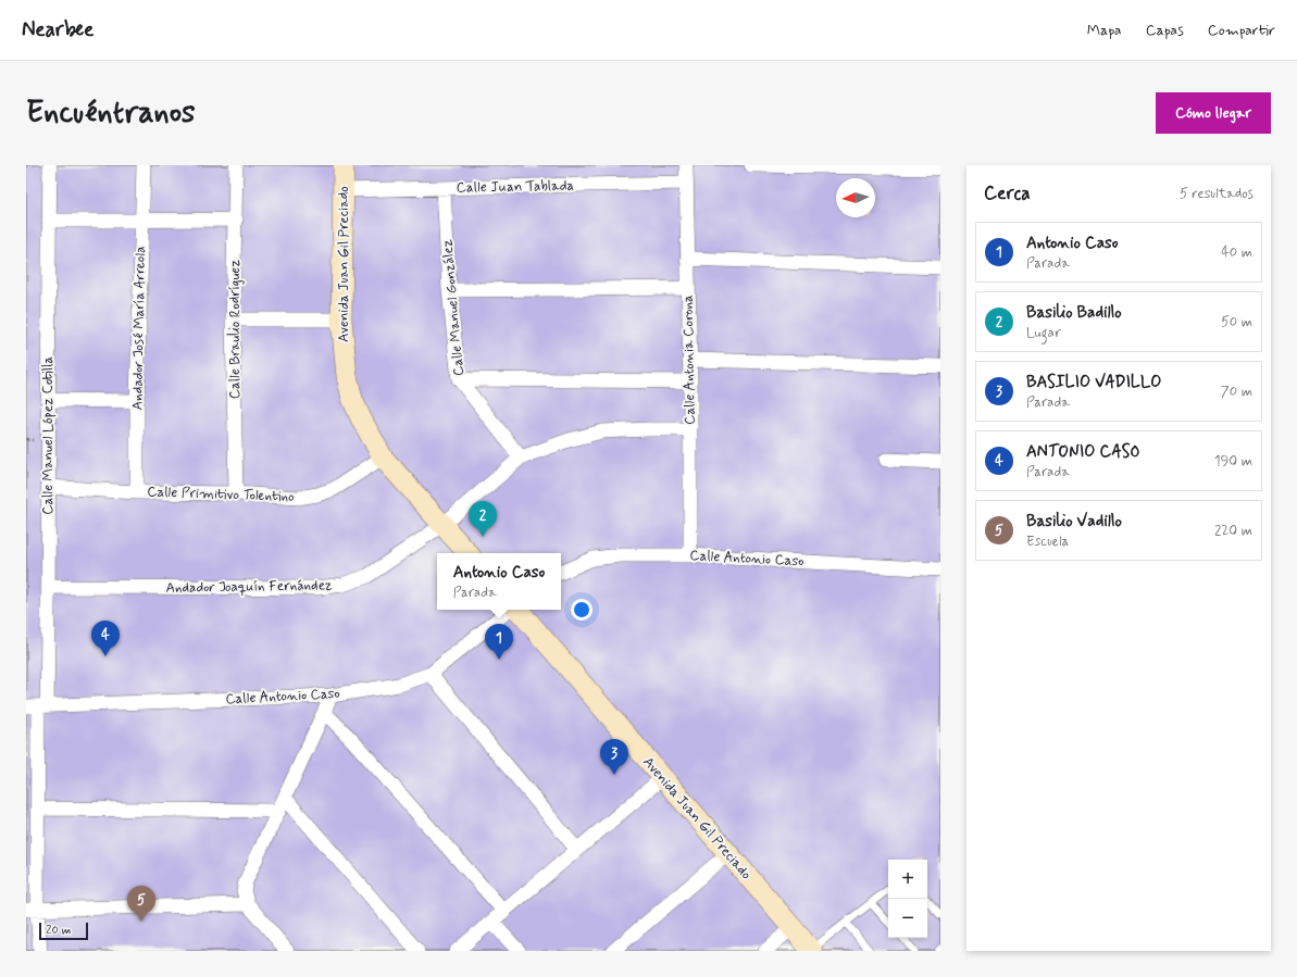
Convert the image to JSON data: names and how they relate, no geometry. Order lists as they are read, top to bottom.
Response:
{
  "streets": {
    "street": [
      "Calle Juan Tablada",
      "Avenida Juan Gil Preciado",
      "Calle Manuel González",
      "Andador José María Arreola",
      "Calle Braulio Rodríguez",
      "Calle Antonia Corona",
      "Calle Manuel López Cotilla",
      "Calle Primitivo Tolentino",
      "Calle Antonio Caso",
      "Andador Joaquín Fernández"
    ]
  },
  "crossings": [
    ["Calle Juan Tablada", "Avenida Juan Gil Preciado"],
    ["Calle Juan Tablada", "Calle Manuel González"],
    ["Calle Juan Tablada", "Calle Antonia Corona"],
    ["Avenida Juan Gil Preciado", "Calle Primitivo Tolentino"],
    ["Avenida Juan Gil Preciado", "Andador Joaquín Fernández"],
    ["Calle Manuel González", "Andador Joaquín Fernández"],
    ["Andador José María Arreola", "Calle Primitivo Tolentino"],
    ["Calle Braulio Rodríguez", "Calle Primitivo Tolentino"],
    ["Calle Antonia Corona", "Calle Antonio Caso"],
    ["Calle Antonia Corona", "Andador Joaquín Fernández"],
    ["Calle Manuel López Cotilla", "Calle Primitivo Tolentino"],
    ["Calle Manuel López Cotilla", "Calle Antonio Caso"],
    ["Calle Manuel López Cotilla", "Andador Joaquín Fernández"]
  ],
  "scale_bar": "20 m",
  "north": "left",
  "page": {
    "header": "Nearbee",
    "nav": ["Mapa", "Capas", "Compartir"],
    "buttons": "Cómo llegar",
    "title": "Encuéntranos",
    "heading": ["Cerca", "5 resultados"],
    "list": [
      {
        "mark": "1",
        "name": "Antonio Caso",
        "note": "Parada",
        "value": "40 m"
      },
      {
        "mark": "2",
        "name": "Basilio Badillo",
        "note": "Lugar",
        "value": "50 m"
      },
      {
        "mark": "3",
        "name": "BASILIO VADILLO",
        "note": "Parada",
        "value": "70 m"
      },
      {
        "mark": "4",
        "name": "ANTONIO CASO",
        "note": "Parada",
        "value": "190 m"
      },
      {
        "mark": "5",
        "name": "Basilio Vadillo",
        "note": "Escuela",
        "value": "220 m"
      }
    ],
    "pins": [
      "2",
      "4",
      "1",
      "3",
      "5"
    ],
    "popup": ["Antonio Caso", "Parada"],
    "map_buttons": ["+", "−"],
    "scale": "20 m"
  }
}
